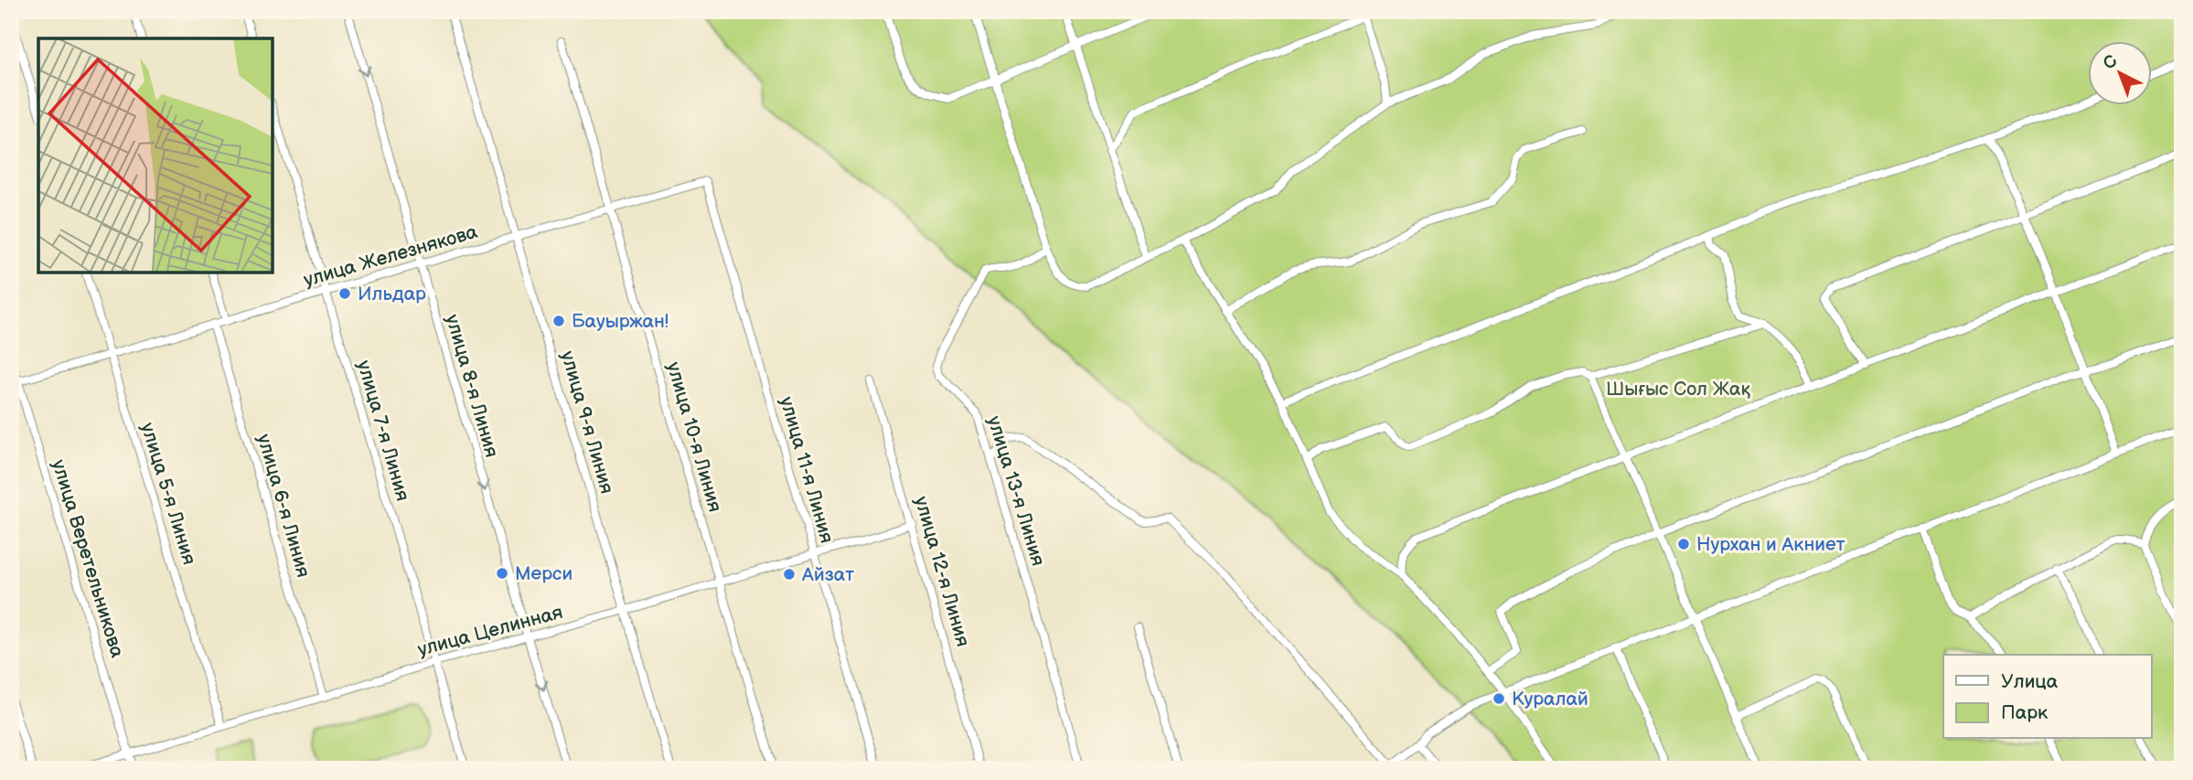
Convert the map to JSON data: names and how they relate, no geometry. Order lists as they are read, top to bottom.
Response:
{
  "streets": {
    "street": [
      "улица Железнякова",
      "улица 8-я Линия",
      "улица 9-я Линия",
      "улица 7-я Линия",
      "улица 10-я Линия",
      "улица 11-я Линия",
      "улица 13-я Линия",
      "улица 5-я Линия",
      "улица 6-я Линия",
      "улица Веретельникова",
      "улица 12-я Линия",
      "улица Целинная"
    ]
  },
  "crossings": [
    ["улица Железнякова", "улица 8-я Линия"],
    ["улица Железнякова", "улица 9-я Линия"],
    ["улица Железнякова", "улица 7-я Линия"],
    ["улица Железнякова", "улица 10-я Линия"],
    ["улица Железнякова", "улица 11-я Линия"],
    ["улица Железнякова", "улица 5-я Линия"],
    ["улица Железнякова", "улица 6-я Линия"],
    ["улица Железнякова", "улица Веретельникова"],
    ["улица 8-я Линия", "улица Целинная"],
    ["улица 9-я Линия", "улица Целинная"],
    ["улица 7-я Линия", "улица Целинная"],
    ["улица 10-я Линия", "улица Целинная"],
    ["улица 11-я Линия", "улица Целинная"],
    ["улица 5-я Линия", "улица Целинная"],
    ["улица 6-я Линия", "улица Целинная"],
    ["улица Веретельникова", "улица Целинная"],
    ["улица 12-я Линия", "улица Целинная"]
  ],
  "one_way": ["улица 8-я Линия"],
  "parks": ["Шығыс Сол Жақ"],
  "places": [
    "Ильдар",
    "Бауыржан!",
    "Нурхан и Акниет",
    "Мерси",
    "Айзат",
    "Куралай"
  ],
  "legend": ["Улица", "Парк"],
  "north": "top left"
}
